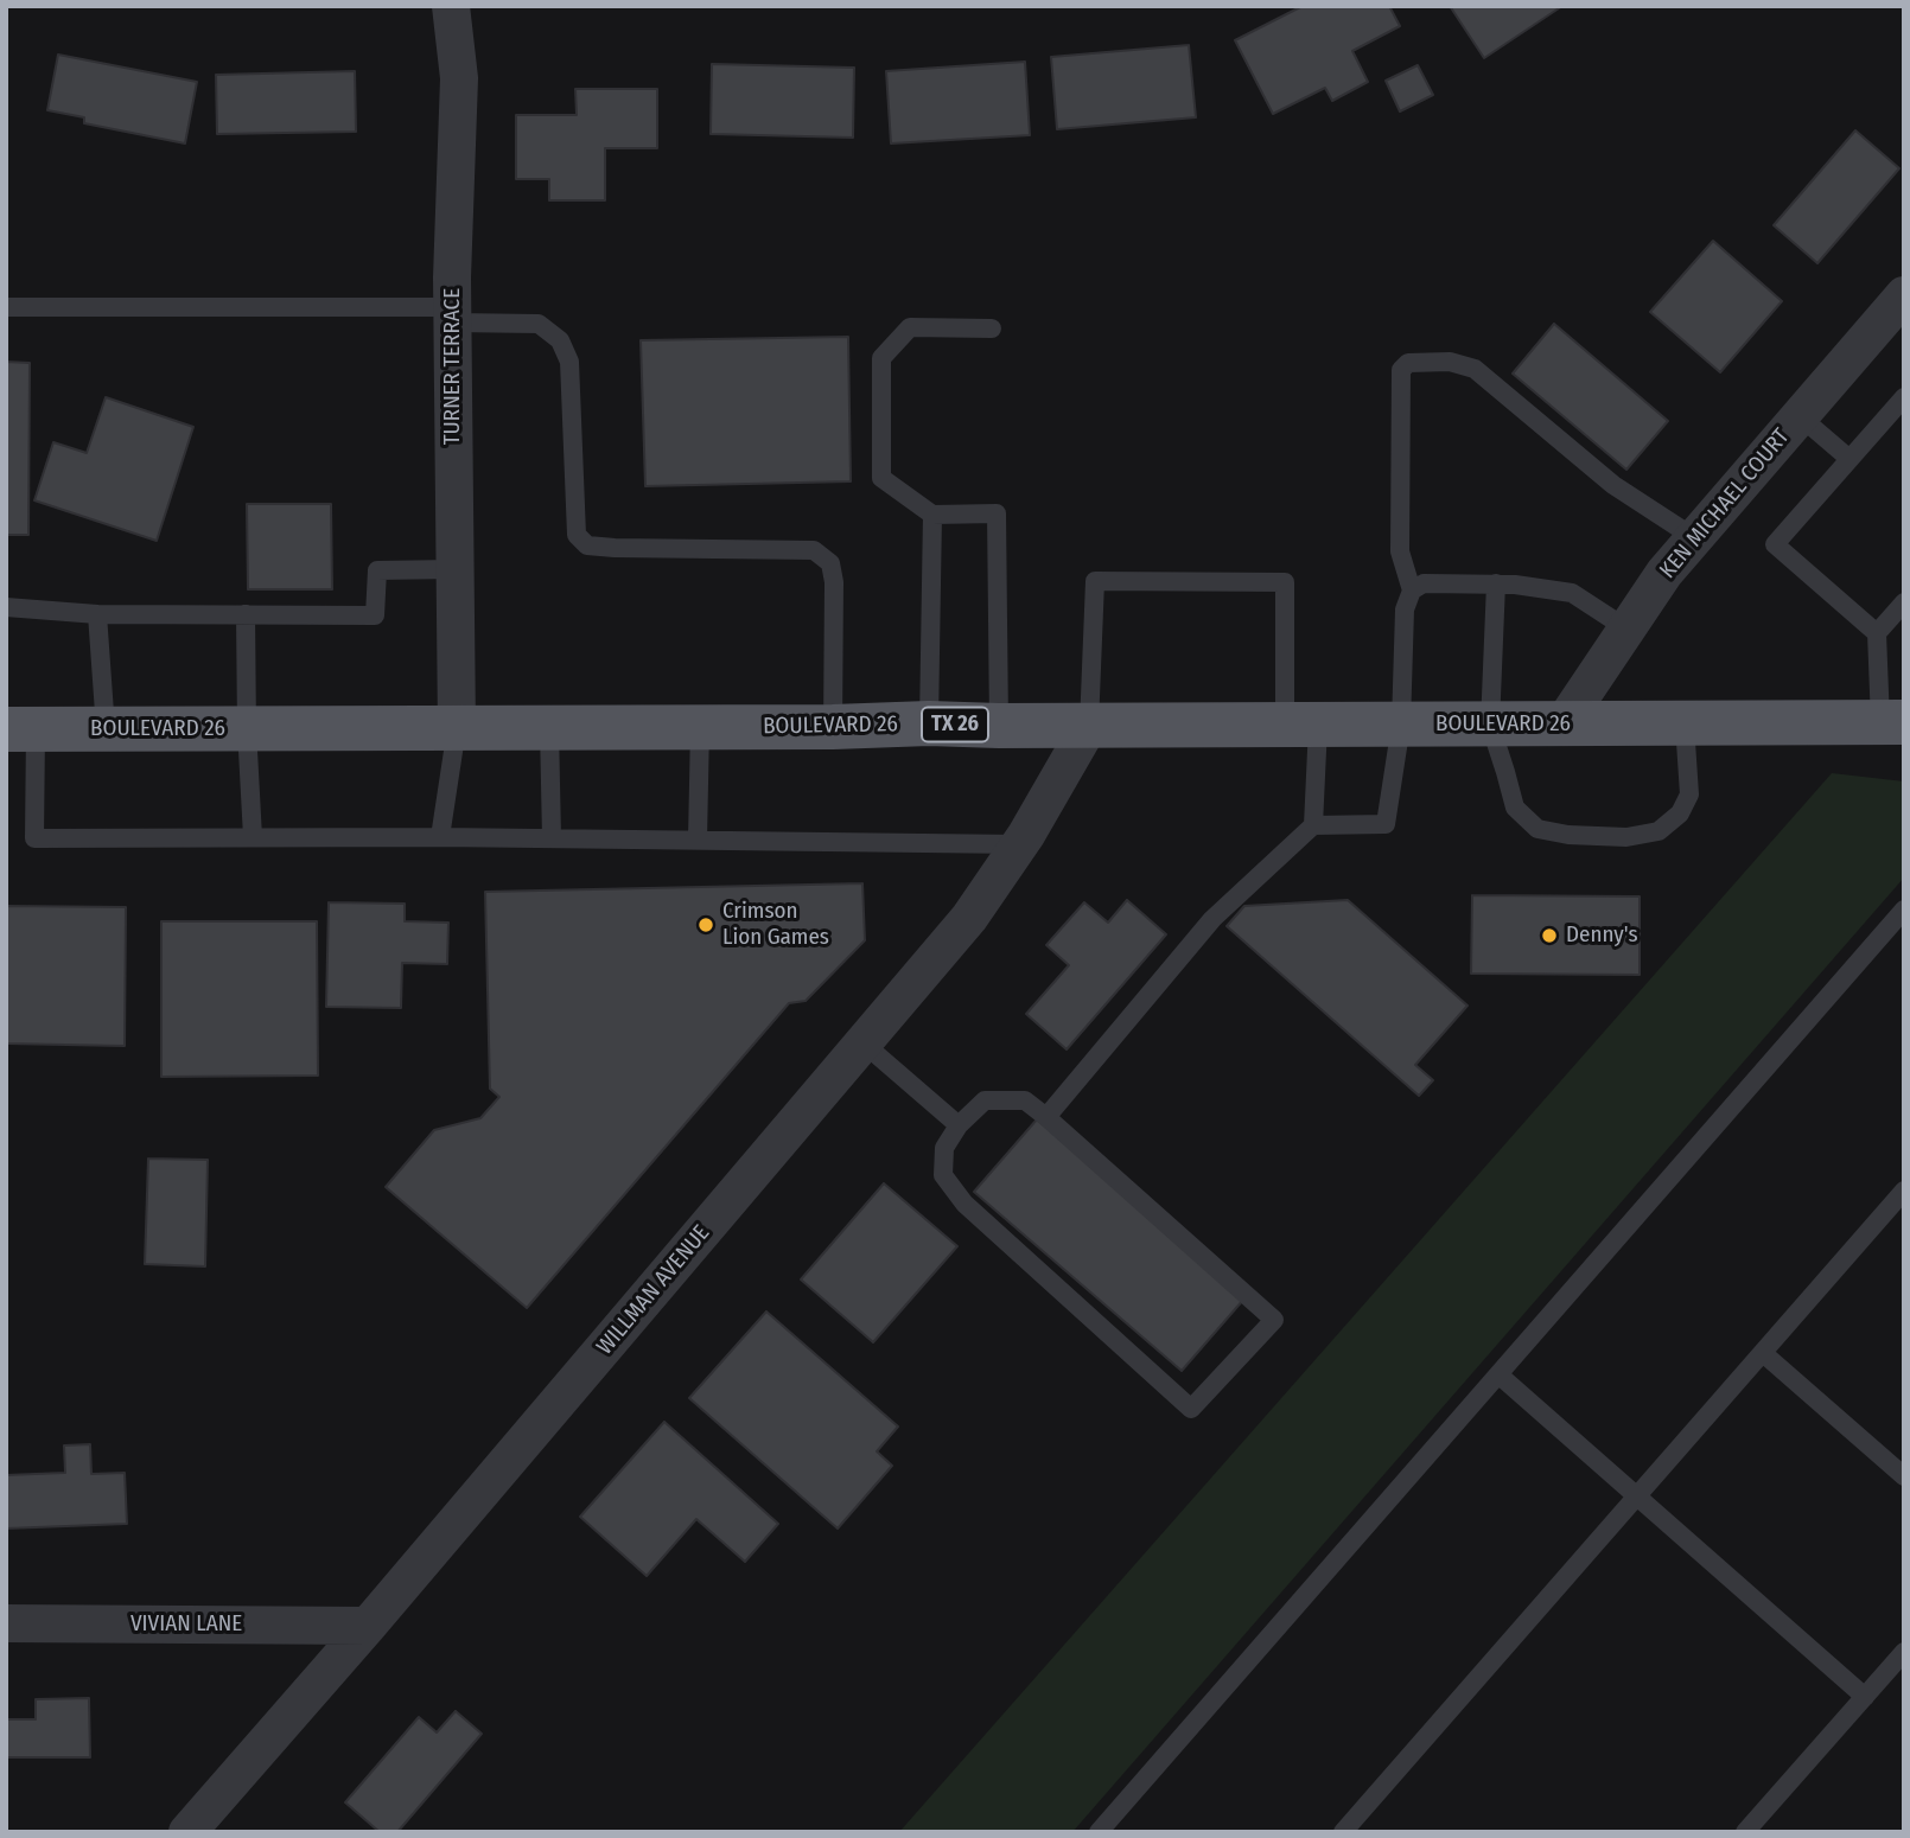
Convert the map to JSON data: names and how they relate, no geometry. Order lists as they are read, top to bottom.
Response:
{
  "streets": {
    "main road": ["TX 26", "BOULEVARD 26"],
    "street": [
      "TURNER TERRACE",
      "KEN MICHAEL COURT",
      "WILLMAN AVENUE",
      "VIVIAN LANE"
    ]
  },
  "crossings": [
    ["TURNER TERRACE", "BOULEVARD 26"],
    ["KEN MICHAEL COURT", "BOULEVARD 26"],
    ["BOULEVARD 26", "WILLMAN AVENUE"],
    ["WILLMAN AVENUE", "VIVIAN LANE"]
  ],
  "places": ["Crimson Lion Games", "Denny's"]
}
